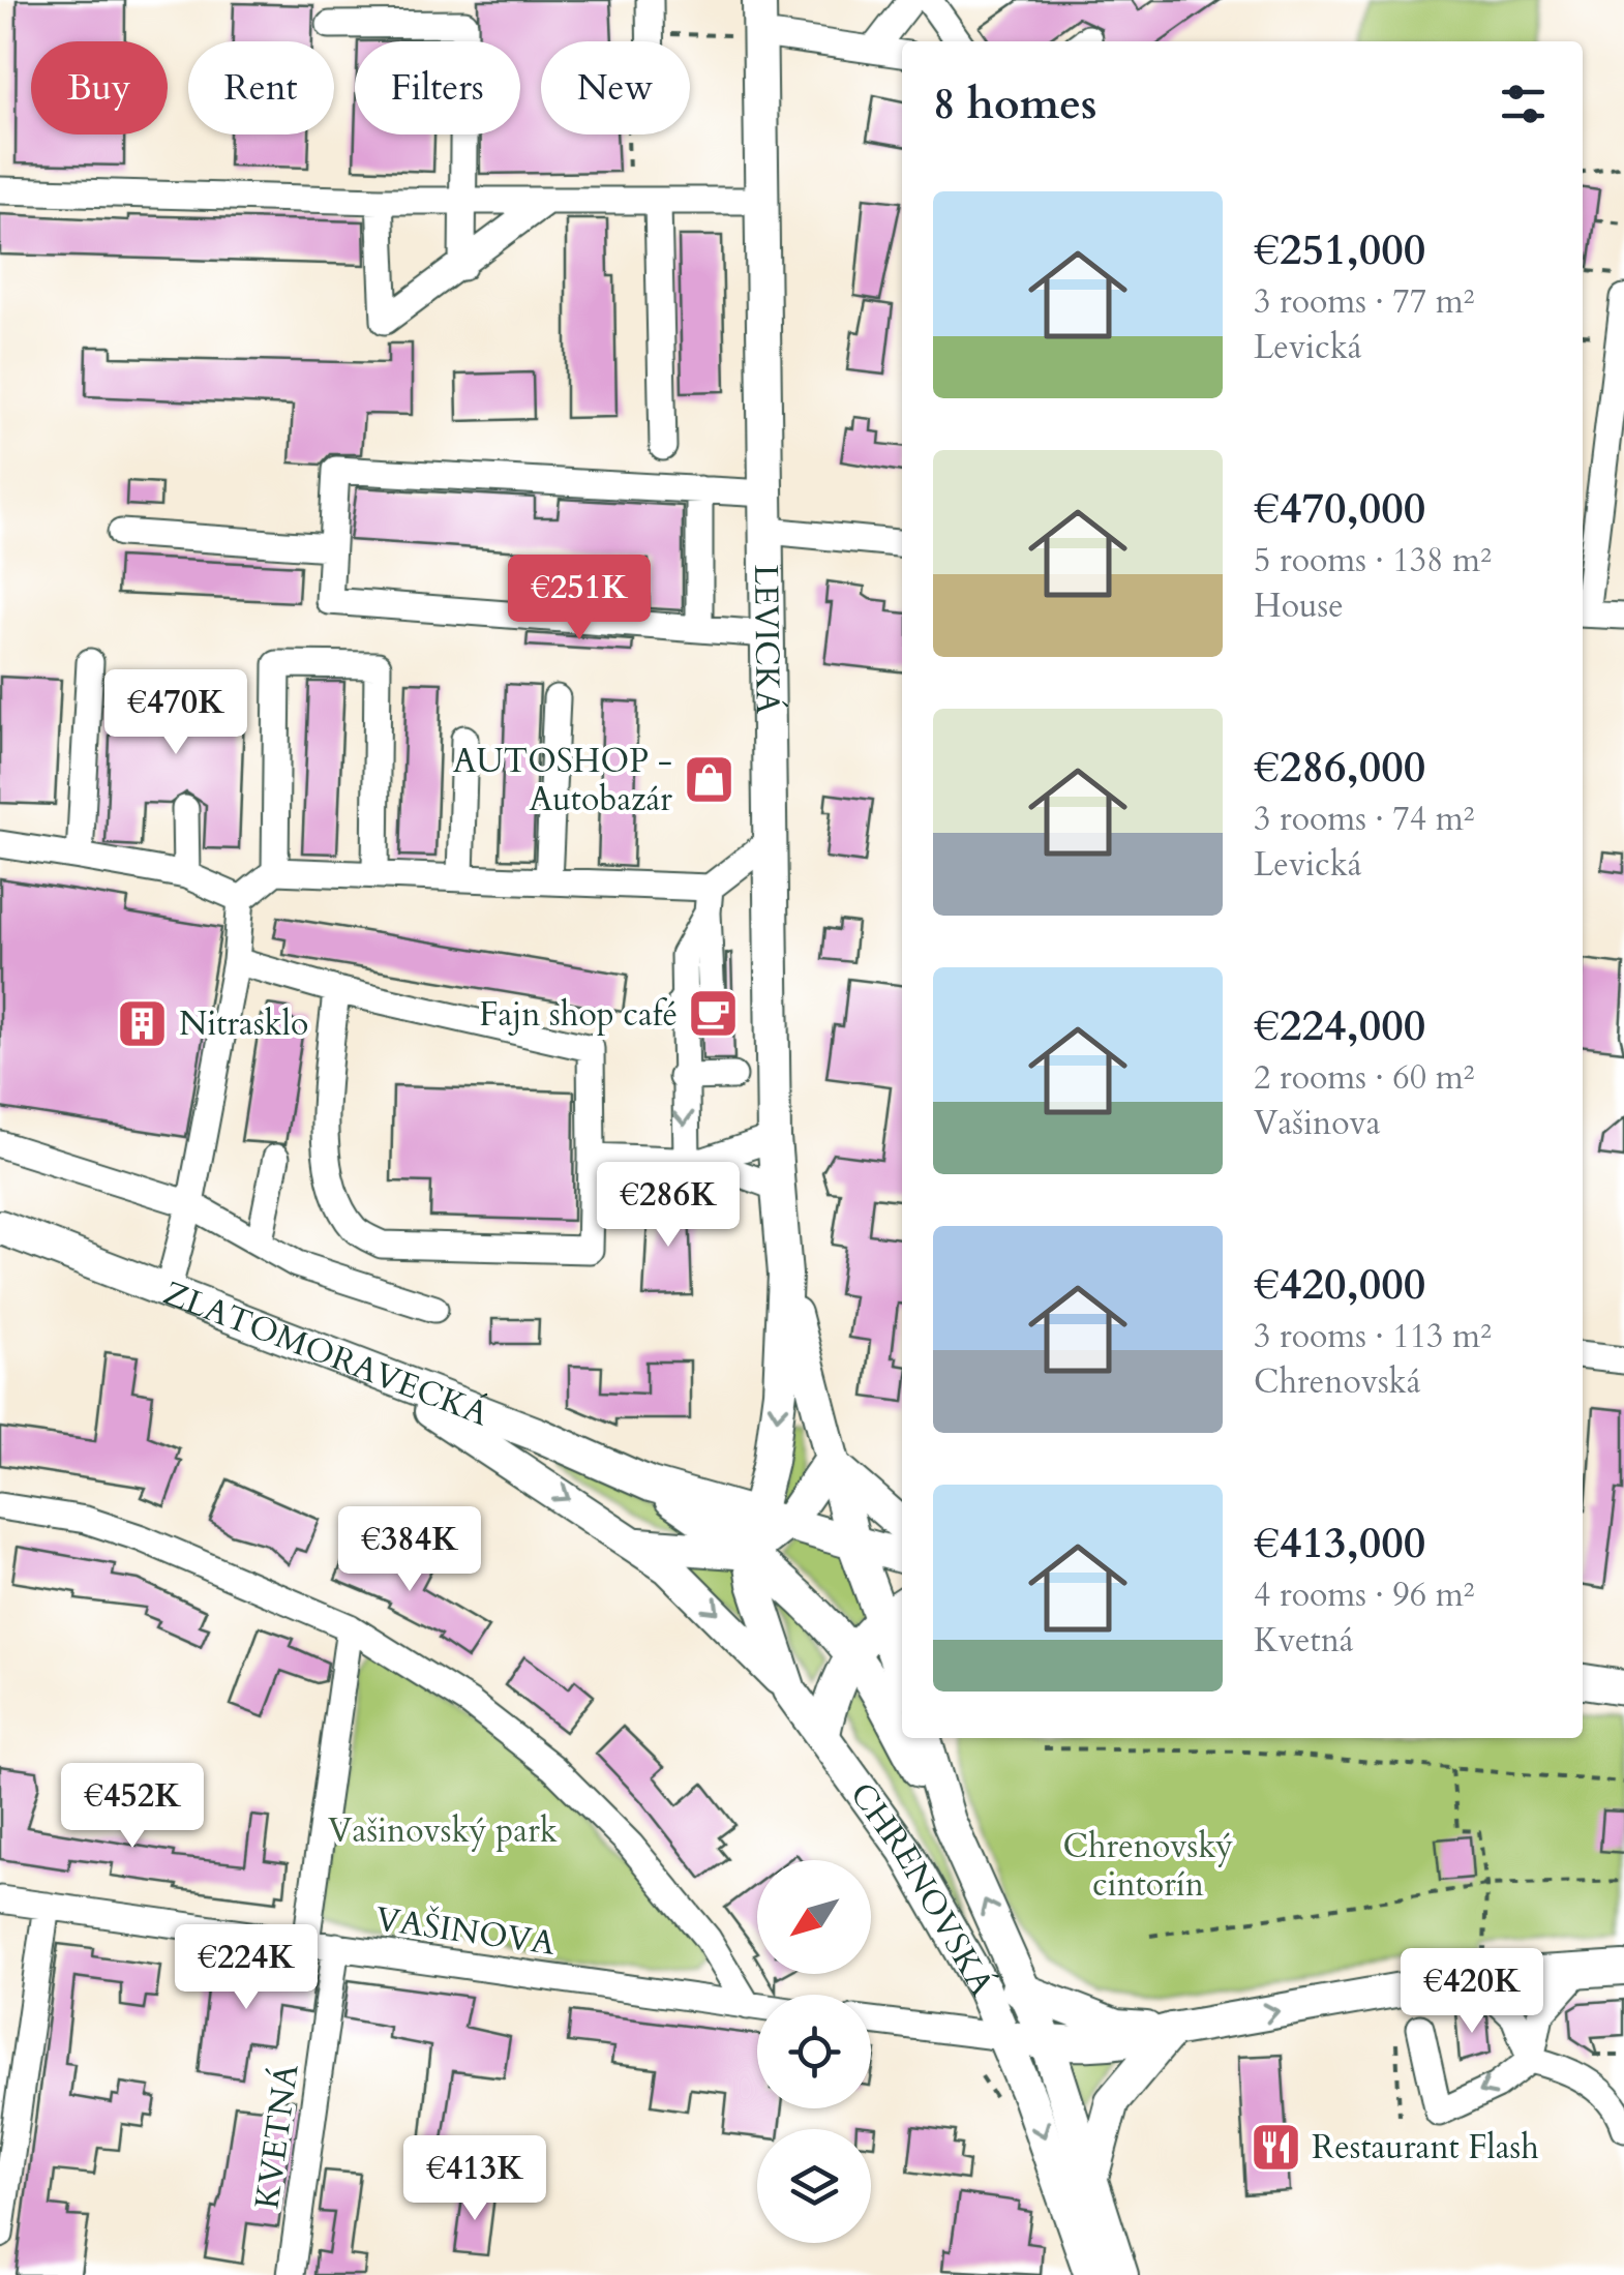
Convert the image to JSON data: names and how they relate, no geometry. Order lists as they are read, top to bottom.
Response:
{
  "streets": {
    "main road": ["LEVICKÁ", "ZLATOMORAVECKÁ", "CHRENOVSKÁ"],
    "street": ["VAŠINOVA", "KVETNÁ"]
  },
  "crossings": [
    ["LEVICKÁ", "CHRENOVSKÁ"],
    ["VAŠINOVA", "KVETNÁ"]
  ],
  "parks": ["Vašinovský park", "Chrenovský cintorín"],
  "places": {
    "shop": ["AUTOSHOP - Autobazár"],
    "cafe": ["Fajn shop café"],
    "building": ["Nitrasklo"],
    "restaurant": ["Restaurant Flash"]
  },
  "north": "bottom left",
  "page": {
    "chip": [
      "Buy",
      "Rent",
      "Filters",
      "New"
    ],
    "heading": "8 homes",
    "list": [
      {
        "name": "€251,000",
        "note": "3 rooms · 77 m² · Levická"
      },
      {
        "name": "€470,000",
        "note": "5 rooms · 138 m² · House"
      },
      {
        "name": "€286,000",
        "note": "3 rooms · 74 m² · Levická"
      },
      {
        "name": "€224,000",
        "note": "2 rooms · 60 m² · Vašinova"
      },
      {
        "name": "€420,000",
        "note": "3 rooms · 113 m² · Chrenovská"
      },
      {
        "name": "€413,000",
        "note": "4 rooms · 96 m² · Kvetná"
      }
    ],
    "price": [
      "€251K",
      "€470K",
      "€286K",
      "€384K",
      "€452K",
      "€224K",
      "€420K",
      "€413K"
    ]
  }
}
